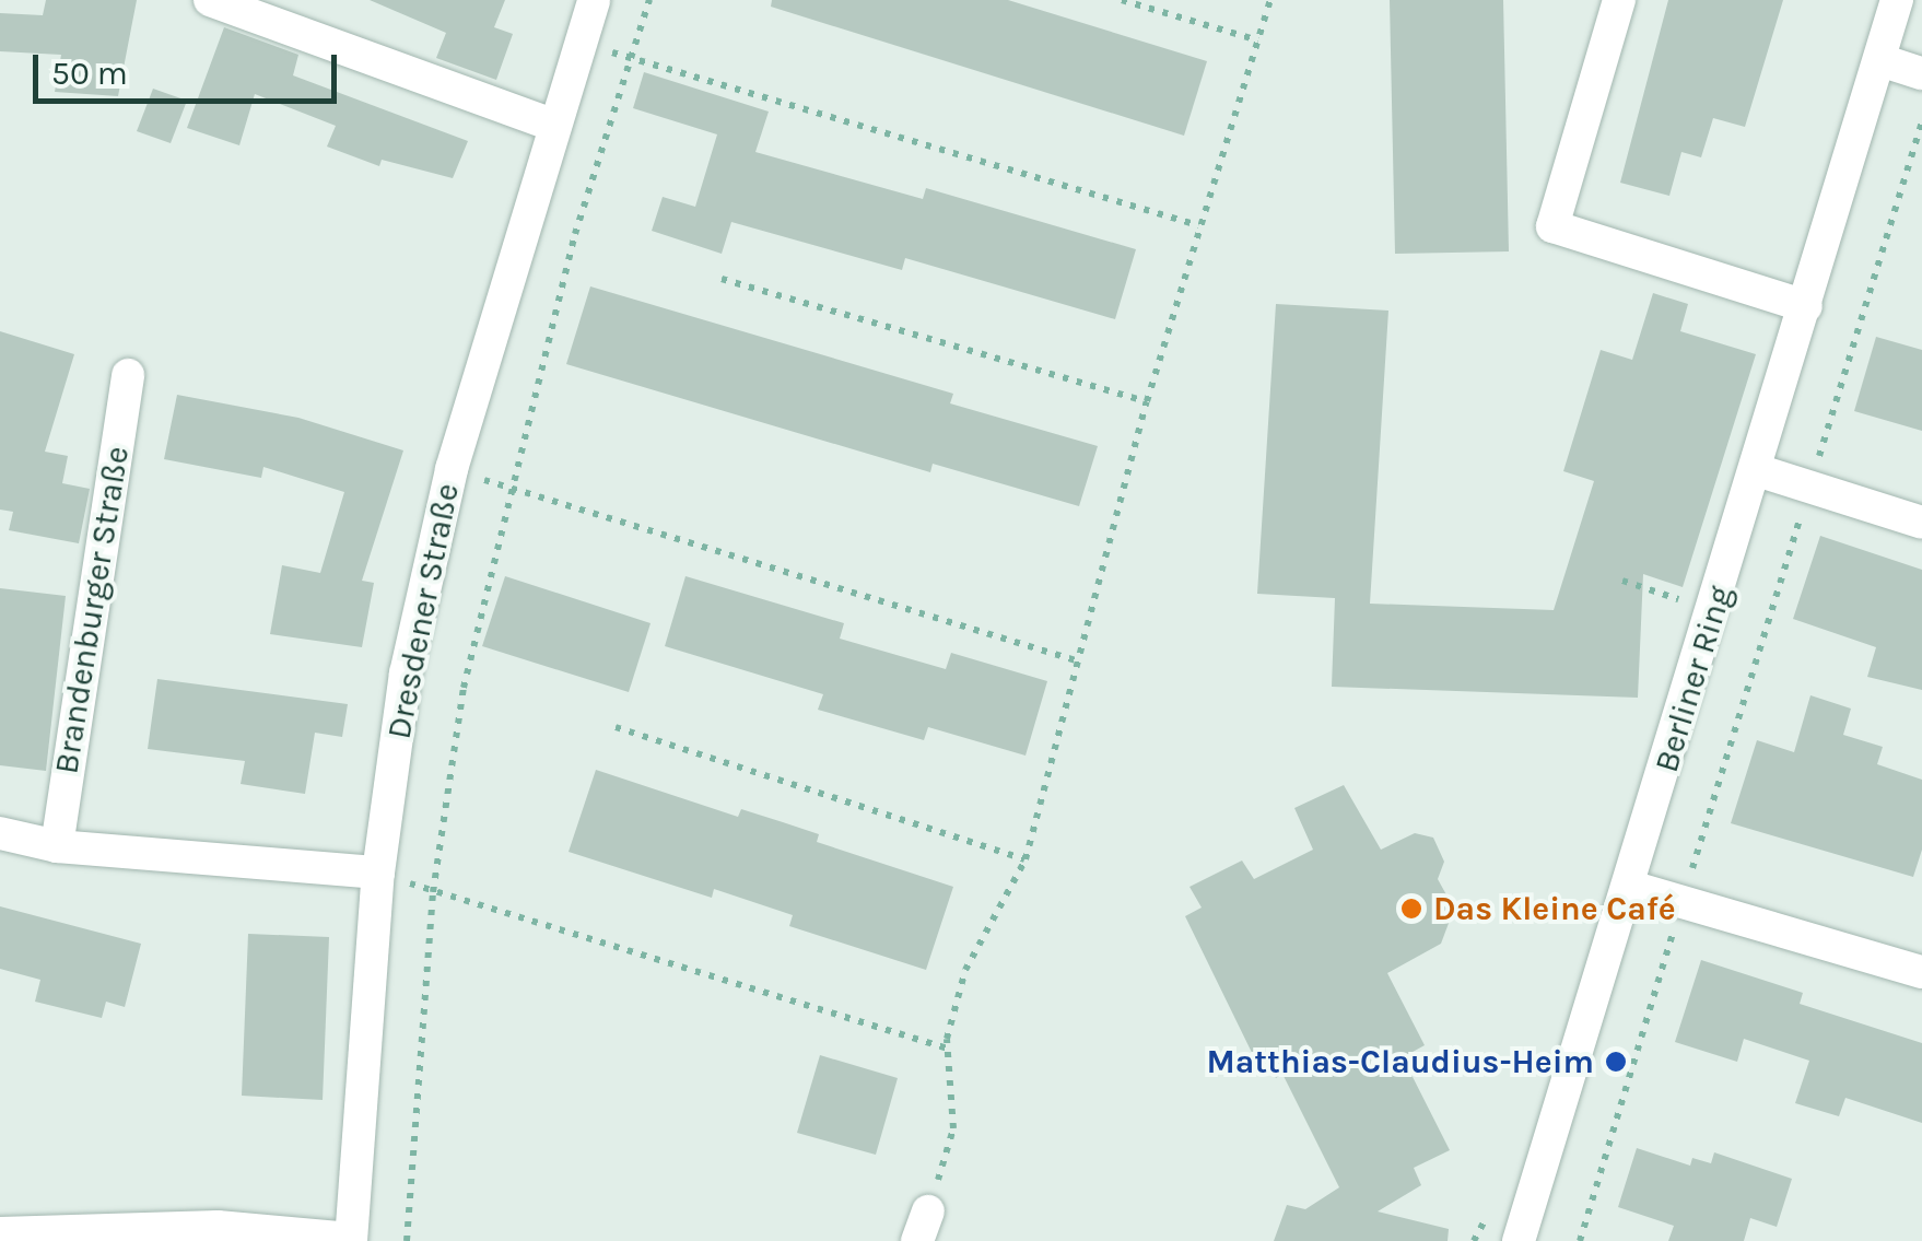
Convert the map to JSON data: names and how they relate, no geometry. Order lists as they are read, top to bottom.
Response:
{
  "streets": {
    "street": ["Brandenburger Straße", "Dresdener Straße", "Berliner Ring"]
  },
  "places": ["Das Kleine Café", "Matthias-Claudius-Heim"],
  "scale_bar": "50 m"
}
